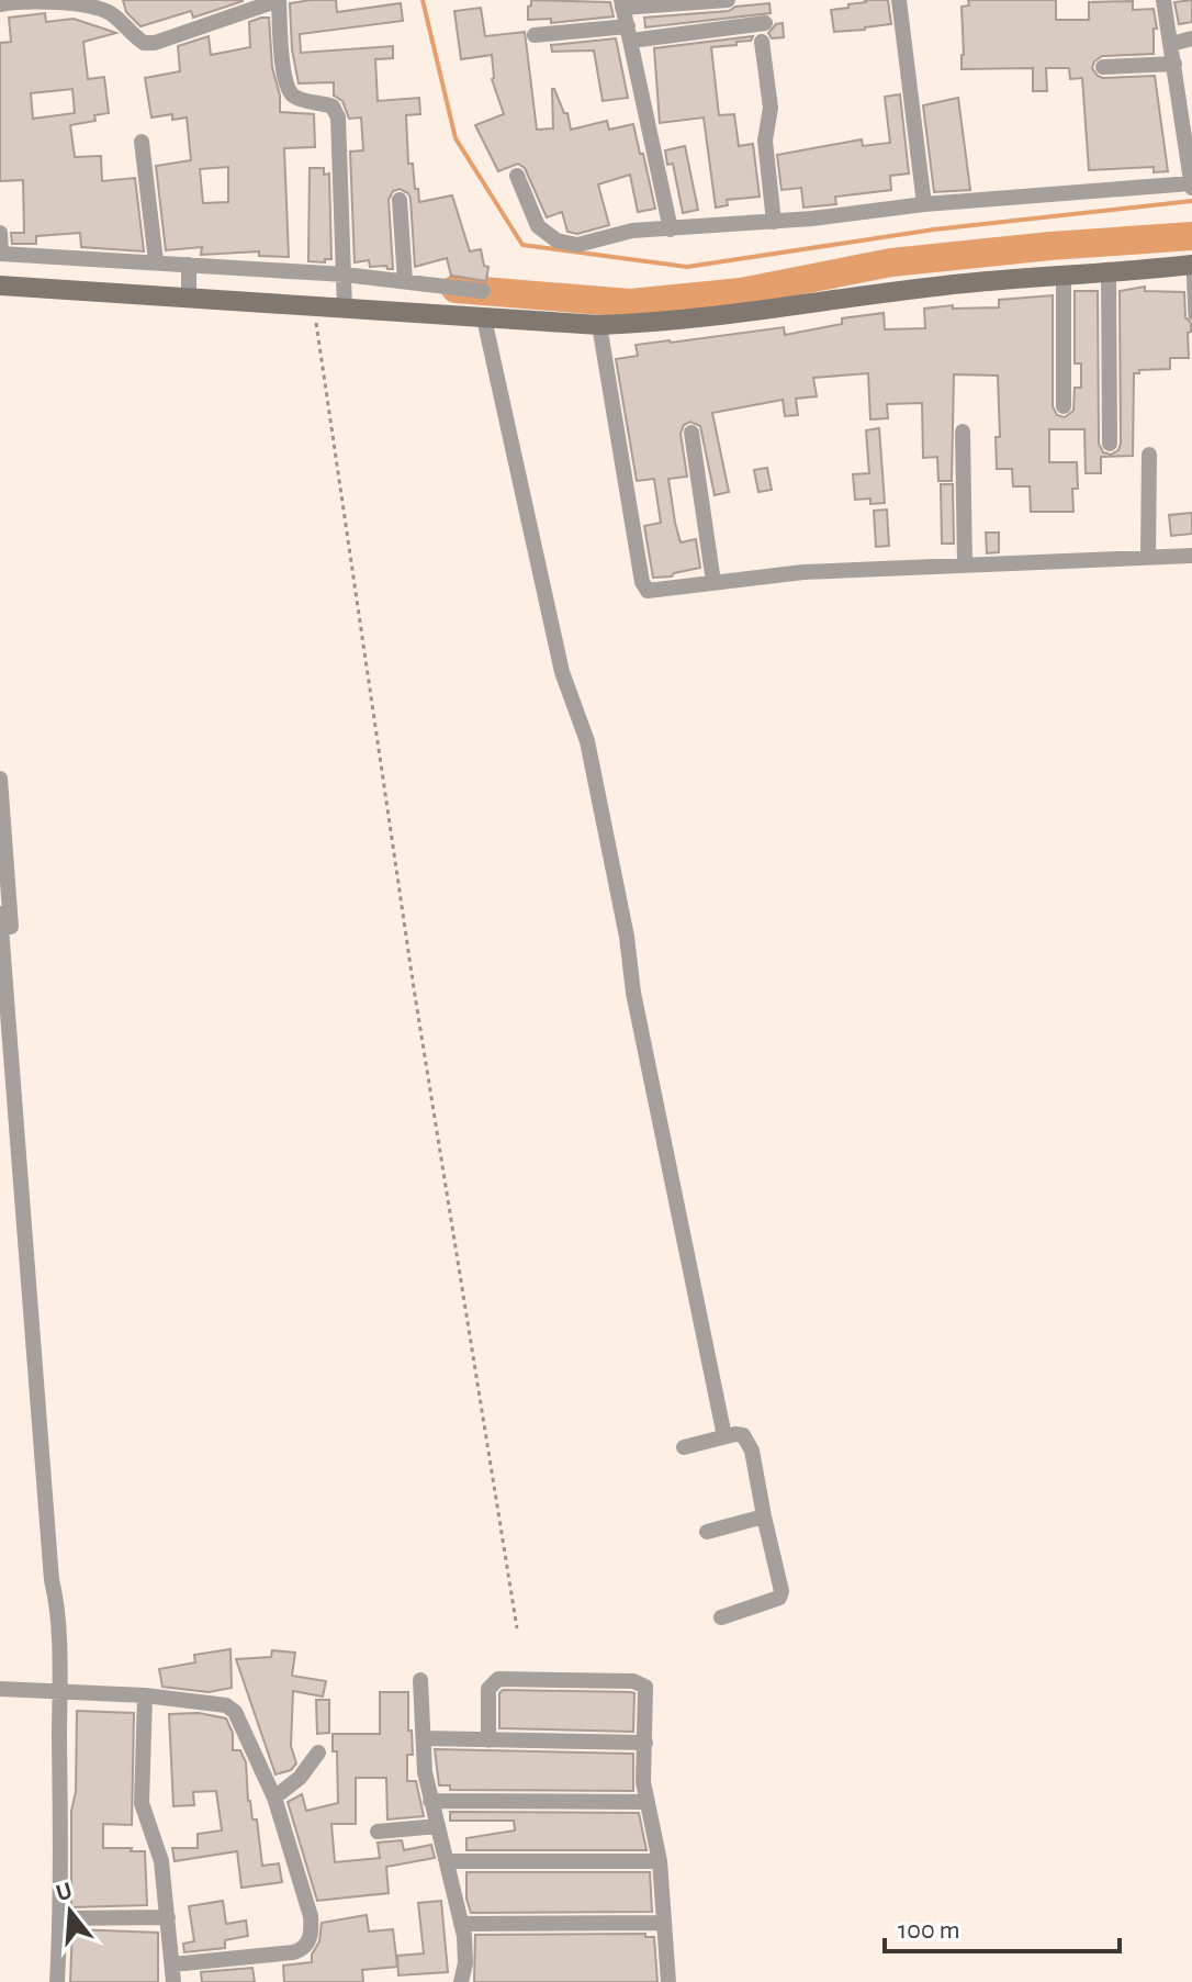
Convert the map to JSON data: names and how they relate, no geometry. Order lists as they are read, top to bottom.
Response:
{
  "scale_bar": "100 m",
  "north": "top"
}
